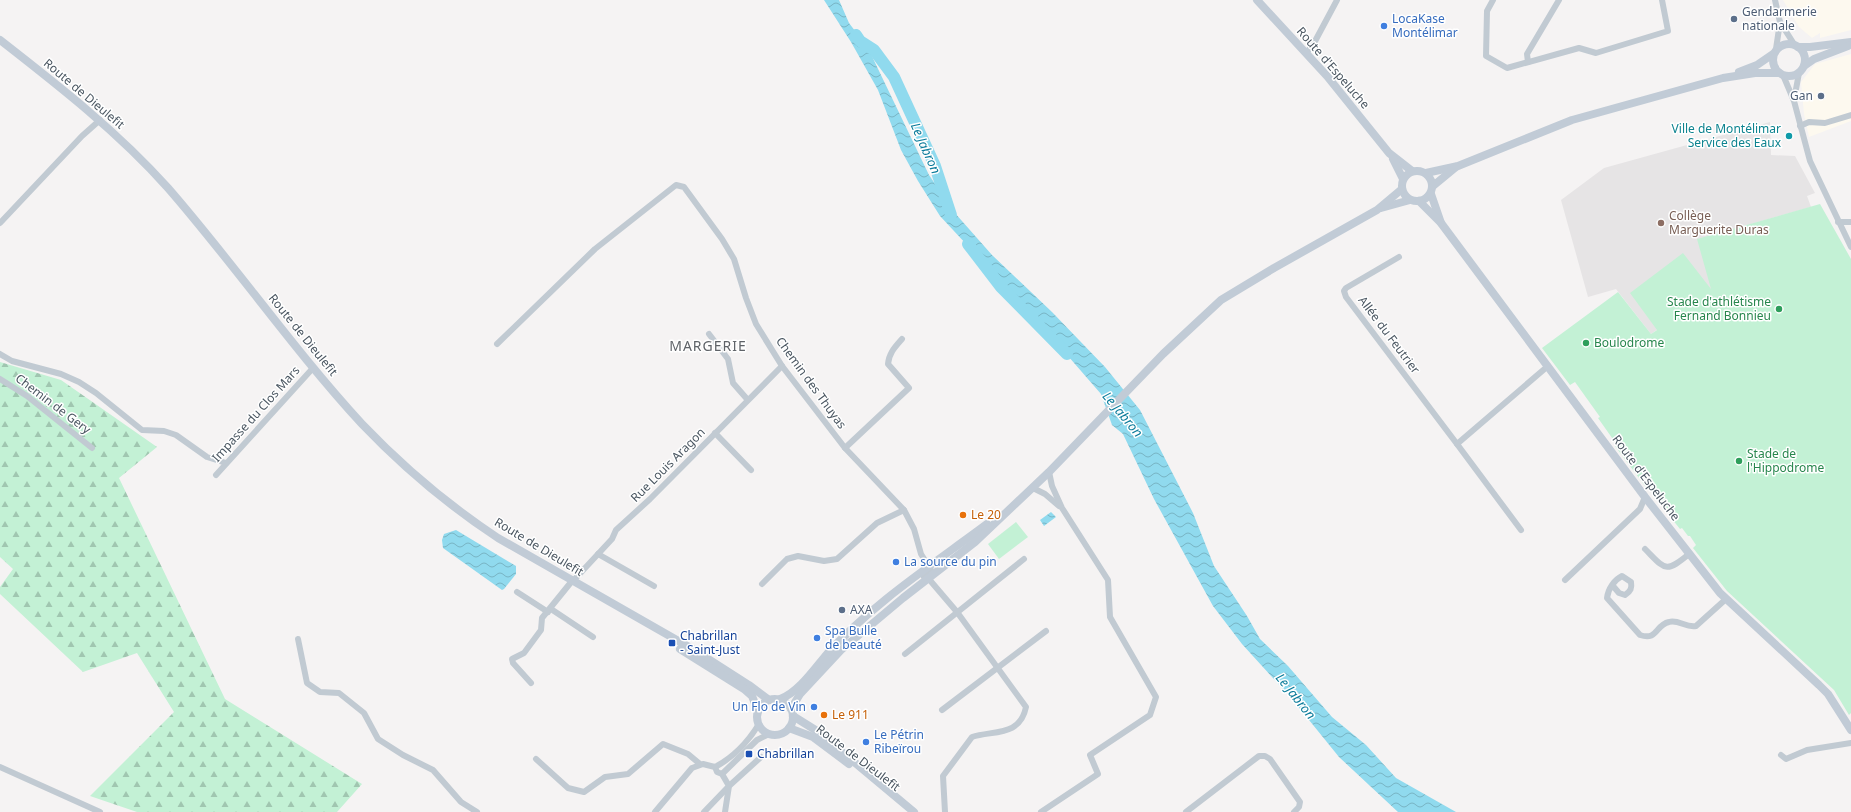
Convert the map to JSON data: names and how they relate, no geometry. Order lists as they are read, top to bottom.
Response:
{
  "streets": {
    "main road": ["Route d'Espeluche", "Route de Dieulefit"],
    "street": [
      "Allée du Feutrier",
      "Chemin des Thuyas",
      "Chemin de Gery",
      "Impasse du Clos Mars",
      "Rue Louis Aragon"
    ]
  },
  "crossings": [
    ["Route de Dieulefit", "Impasse du Clos Mars"],
    ["Route de Dieulefit", "Rue Louis Aragon"],
    ["Chemin des Thuyas", "Rue Louis Aragon"]
  ],
  "districts": ["MARGERIE"],
  "water": ["Le Jabron"],
  "places": {
    "other": [
      "Gendarmerie nationale",
      "LocaKase Montélimar",
      "Gan",
      "Ville de Montélimar Service des Eaux",
      "Collège Marguerite Duras",
      "Stade d'athlétisme Fernand Bonnieu",
      "Boulodrome",
      "Stade de l'Hippodrome",
      "Le 20",
      "La source du pin",
      "AXA",
      "Spa Bulle de beauté",
      "Un Flo de Vin",
      "Le 911",
      "Le Pétrin Ribeïrou"
    ],
    "transit": ["Chabrillan - Saint-Just", "Chabrillan"]
  }
}
